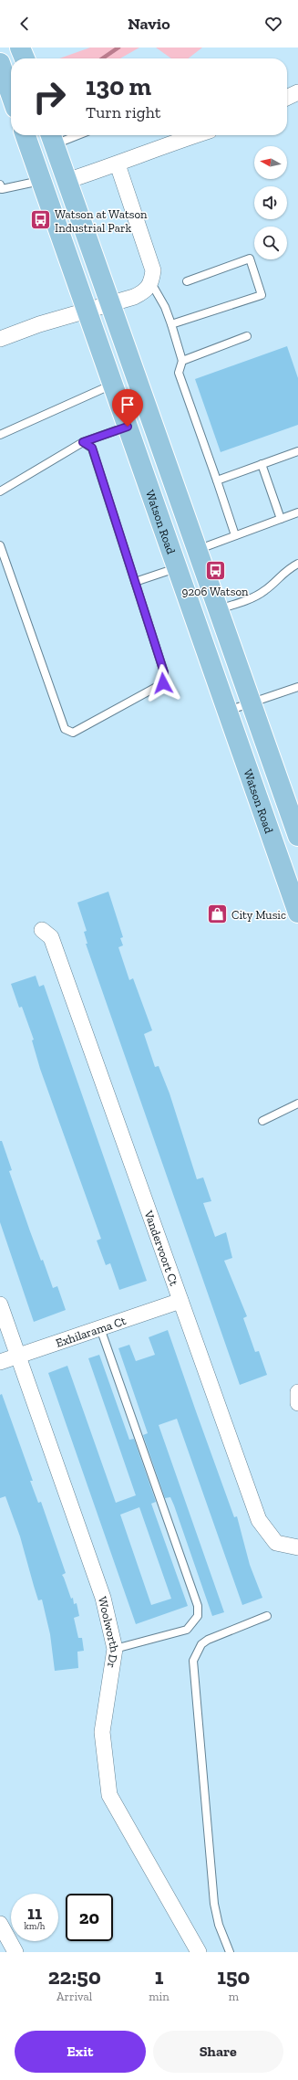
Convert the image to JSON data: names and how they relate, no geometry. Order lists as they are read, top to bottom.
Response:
{
  "streets": {
    "main road": ["Watson Road"],
    "street": ["Vandervoort Ct", "Exhilarama Ct", "Woolworth Dr"]
  },
  "crossings": [
    ["Vandervoort Ct", "Exhilarama Ct"],
    ["Exhilarama Ct", "Woolworth Dr"]
  ],
  "places": {
    "bus stop": ["Watson at Watson Industrial Park", "9206 Watson"],
    "shop": ["City Music"]
  },
  "north": "left",
  "page": {
    "header": "Navio",
    "turn": ["130 m", "Turn right"],
    "speed": "11 km/h",
    "limit": "20",
    "eta": [
      "22:50",
      "Arrival",
      "1",
      "min",
      "150",
      "m"
    ],
    "buttons": ["Exit", "Share"]
  }
}
